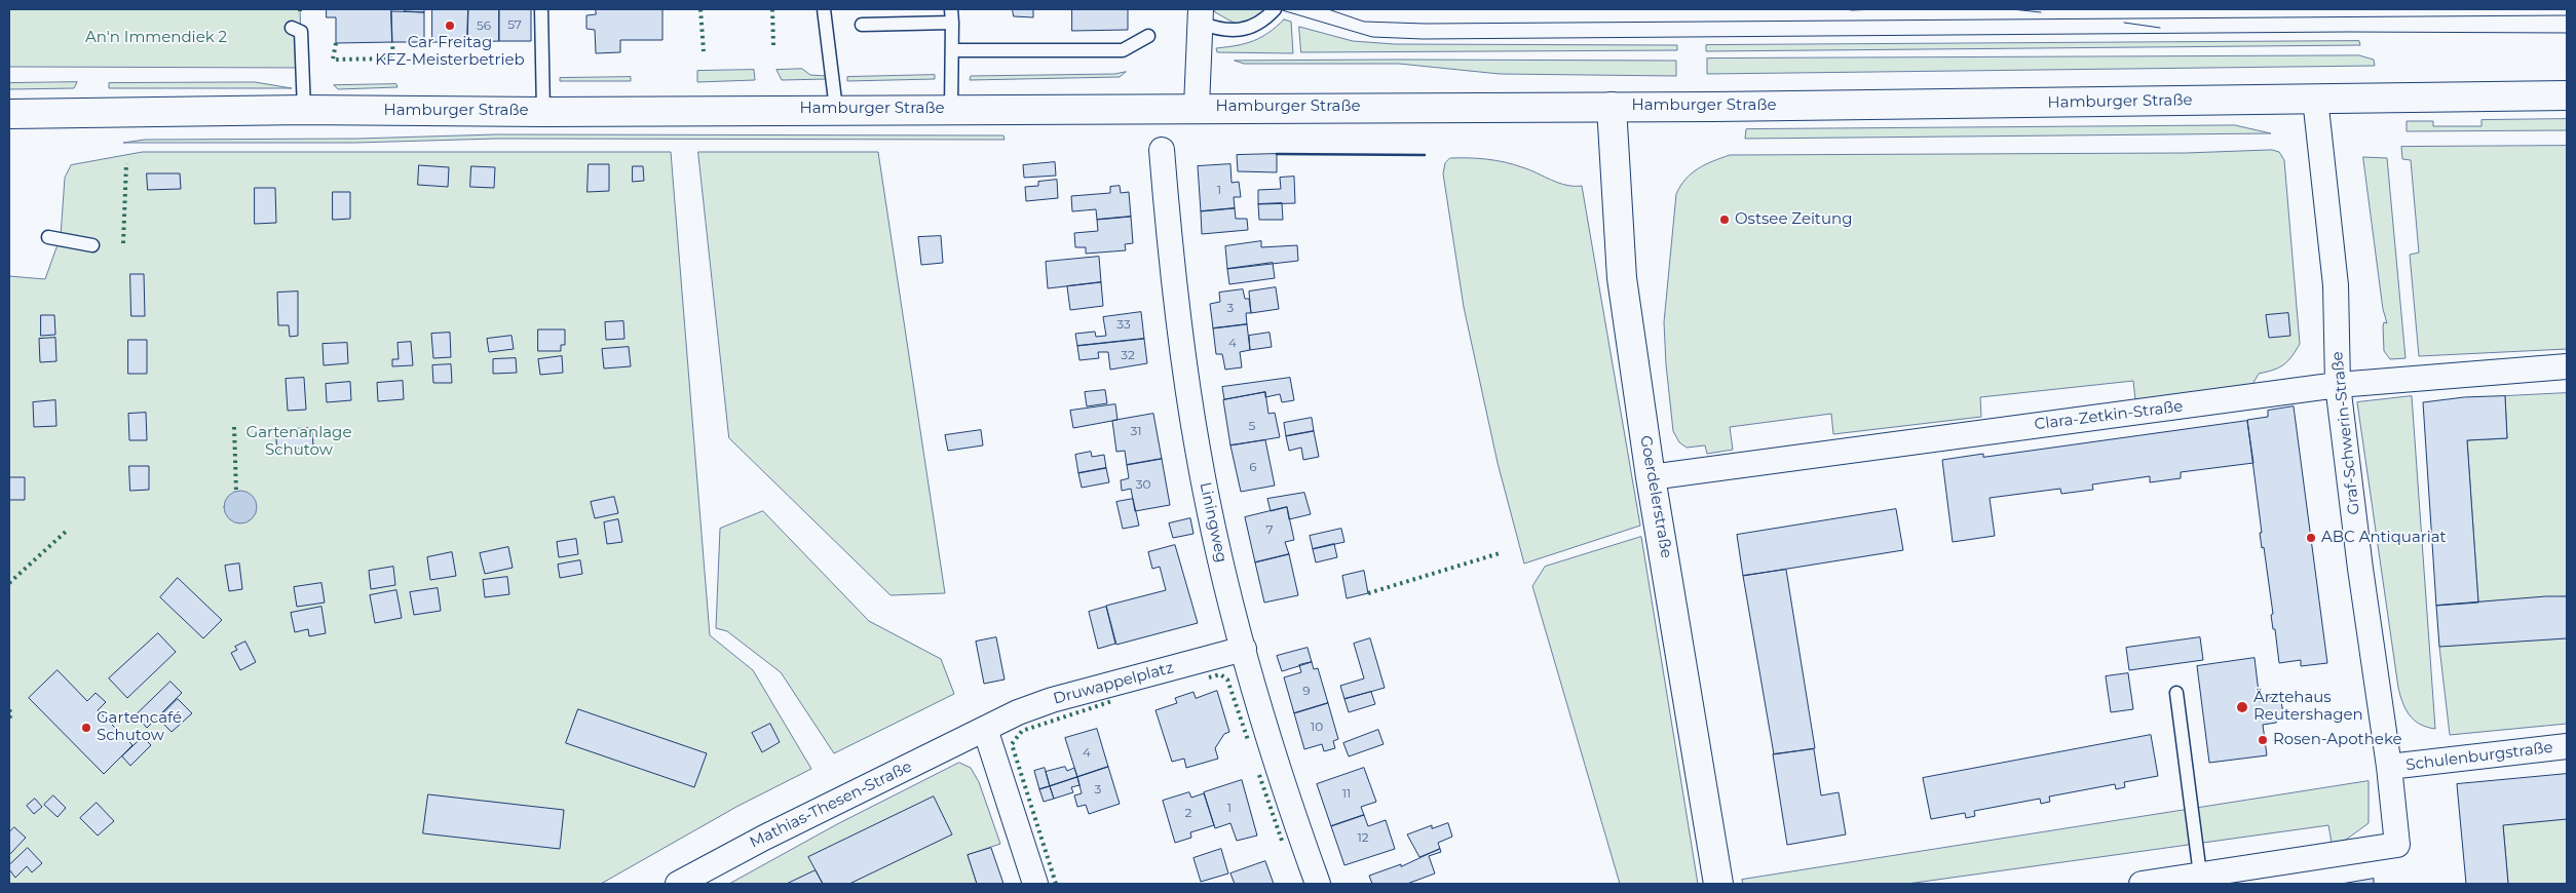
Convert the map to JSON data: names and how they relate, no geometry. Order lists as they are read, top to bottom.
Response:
{
  "streets": {
    "main road": ["Hamburger Straße", "Goerdelerstraße"],
    "street": [
      "Clara-Zetkin-Straße",
      "Graf-Schwerin-Straße",
      "Liningweg",
      "Druwappelplatz",
      "Schulenburgstraße",
      "Mathias-Thesen-Straße"
    ]
  },
  "crossings": [
    ["Hamburger Straße", "Graf-Schwerin-Straße"],
    ["Hamburger Straße", "Goerdelerstraße"],
    ["Clara-Zetkin-Straße", "Graf-Schwerin-Straße"],
    ["Clara-Zetkin-Straße", "Goerdelerstraße"],
    ["Graf-Schwerin-Straße", "Schulenburgstraße"],
    ["Liningweg", "Druwappelplatz"],
    ["Druwappelplatz", "Mathias-Thesen-Straße"]
  ],
  "parks": ["An'n Immendiek 2", "Gartenanlage Schutow"],
  "places": [
    "Car Freitag KFZ-Meisterbetrieb",
    "Ostsee Zeitung",
    "ABC Antiquariat",
    "Ärztehaus Reutershagen",
    "Gartencafé Schutow",
    "Rosen-Apotheke"
  ],
  "house_numbers": [
    "57",
    "56",
    "1",
    "3",
    "33",
    "4",
    "32",
    "5",
    "31",
    "6",
    "30",
    "7",
    "9",
    "10",
    "4",
    "3",
    "11",
    "1",
    "2",
    "12"
  ]
}
